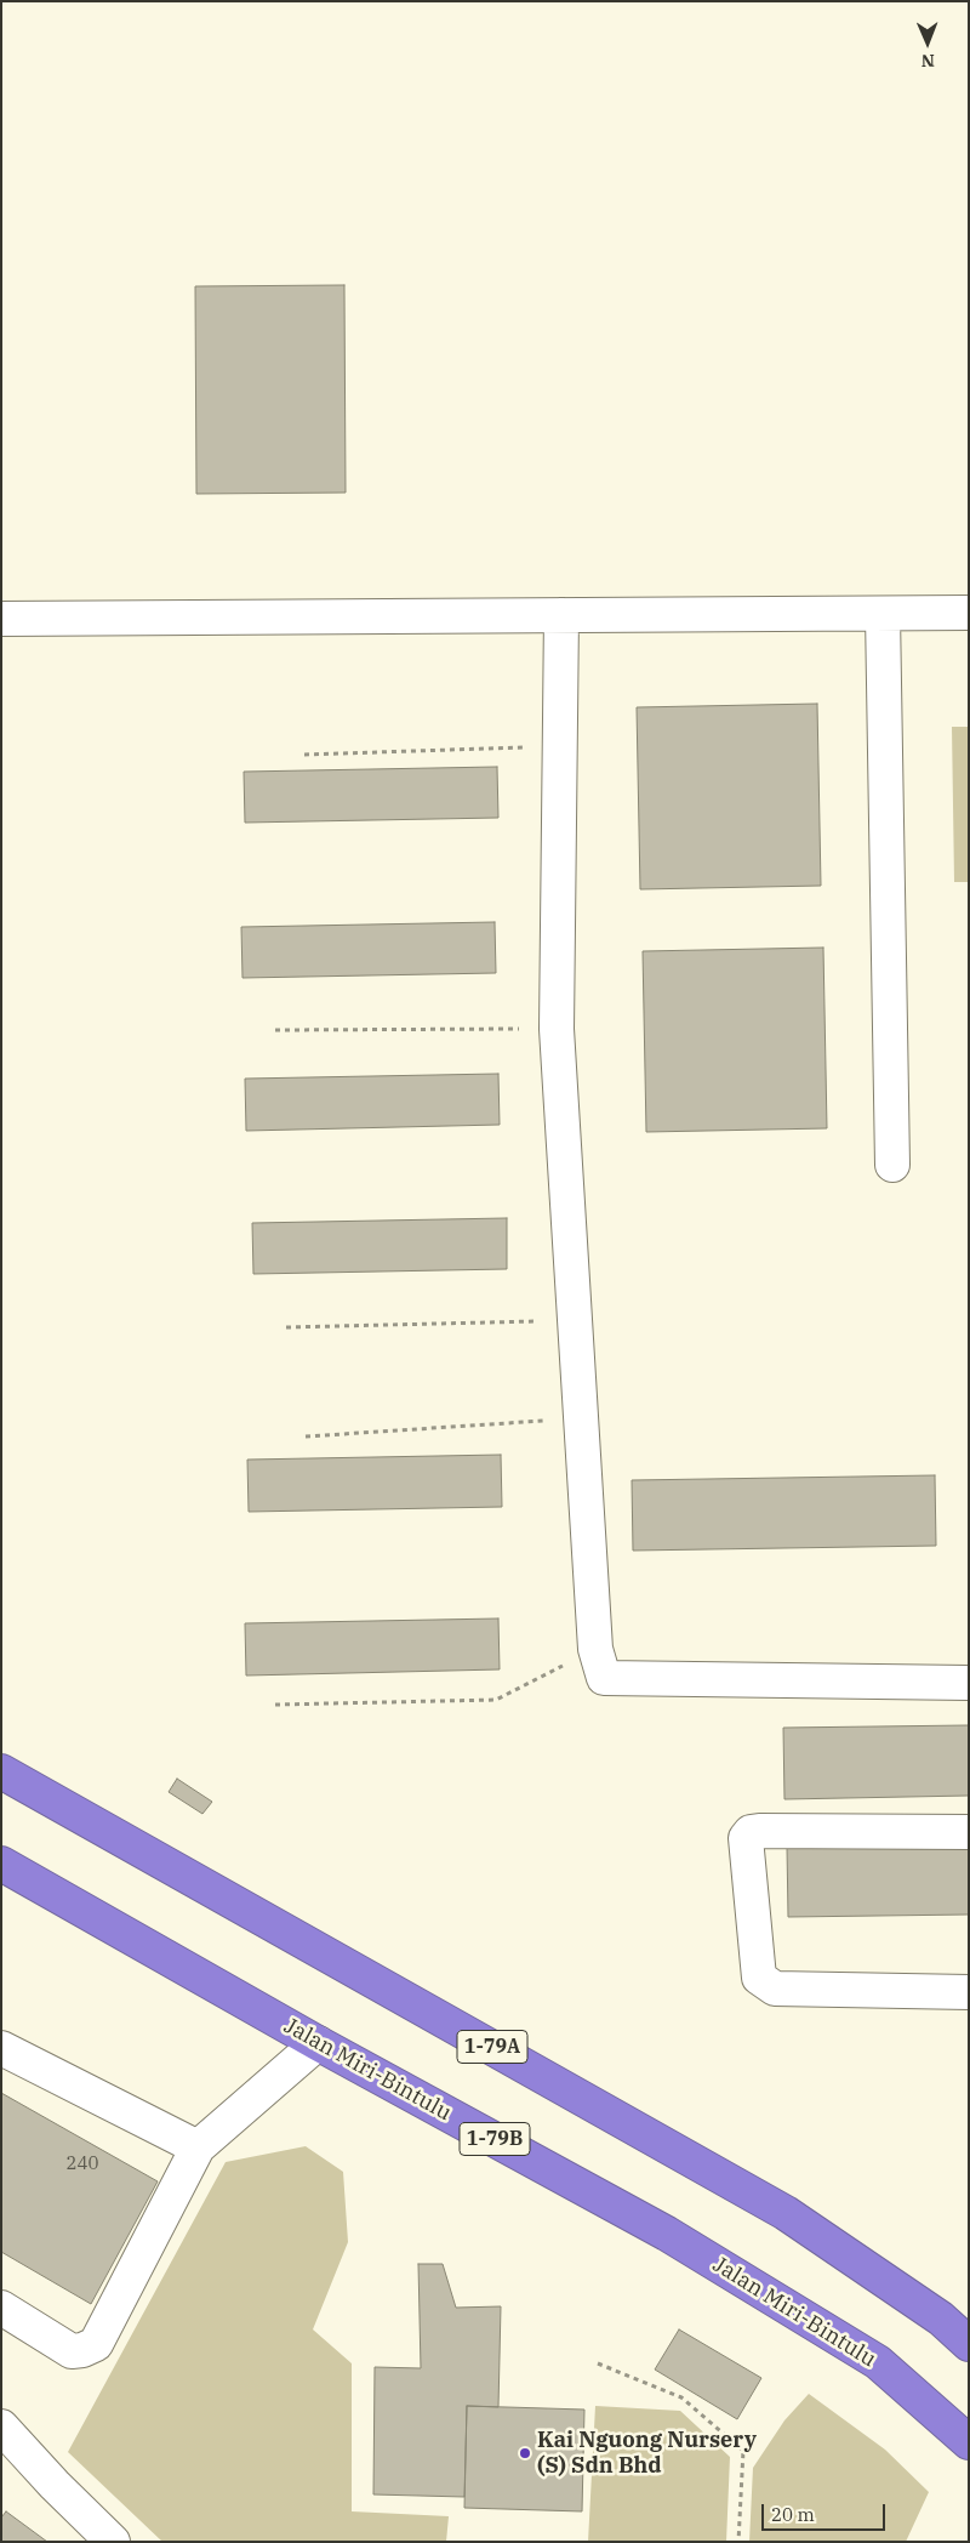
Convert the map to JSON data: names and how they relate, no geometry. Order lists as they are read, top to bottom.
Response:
{
  "streets": {
    "highway": ["1-79A", "Jalan Miri-Bintulu", "1-79B"]
  },
  "places": ["Kai Nguong Nursery (S) Sdn Bhd"],
  "house_numbers": ["240"],
  "scale_bar": "20 m",
  "north": "bottom"
}
